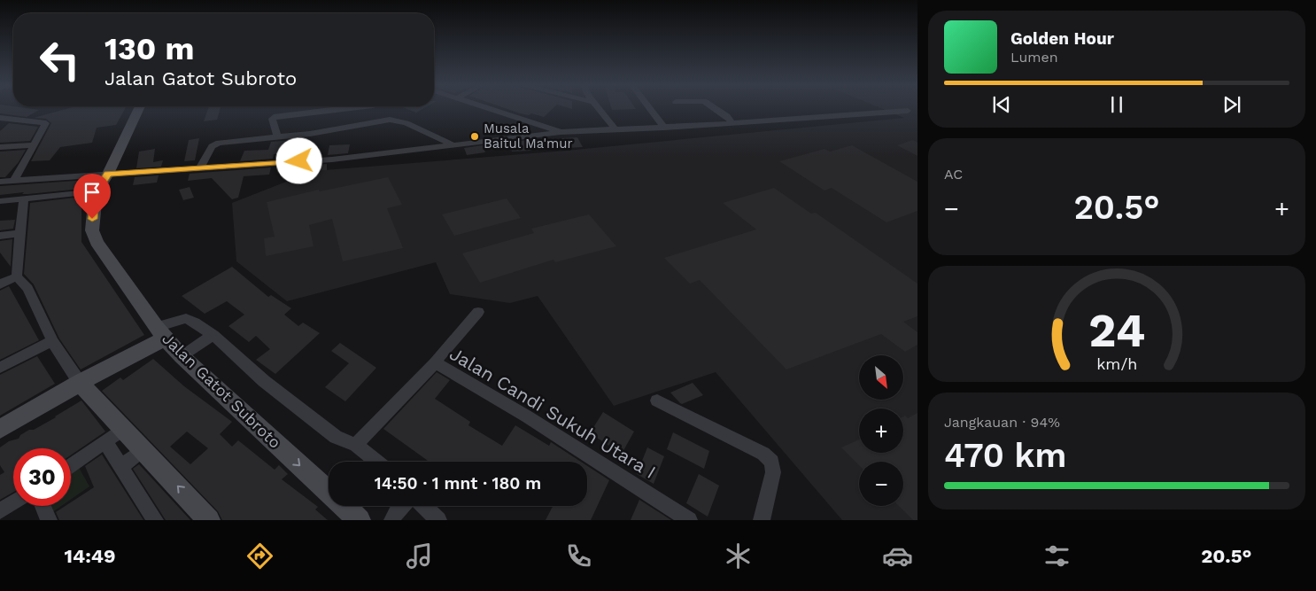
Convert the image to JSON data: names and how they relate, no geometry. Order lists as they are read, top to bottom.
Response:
{
  "streets": {
    "street": ["Jalan Gatot Subroto", "Jalan Candi Sukuh Utara I"]
  },
  "places": ["Musala Baitul Ma'mur"],
  "north": "bottom right",
  "page": {
    "turn": ["130 m", "Jalan Gatot Subroto"],
    "song": ["Golden Hour", "Lumen"],
    "tile": [
      "AC",
      ["Jangkauan · 94%", "470 km"]
    ],
    "heat": ["−", "20.5°", "+"],
    "map_buttons": ["+", "−"],
    "limit": "30",
    "trip": "14:50 · 1 mnt · 180 m",
    "tabs": ["14:49", "20.5°"],
    "gauge": ["24", "km/h"]
  }
}
